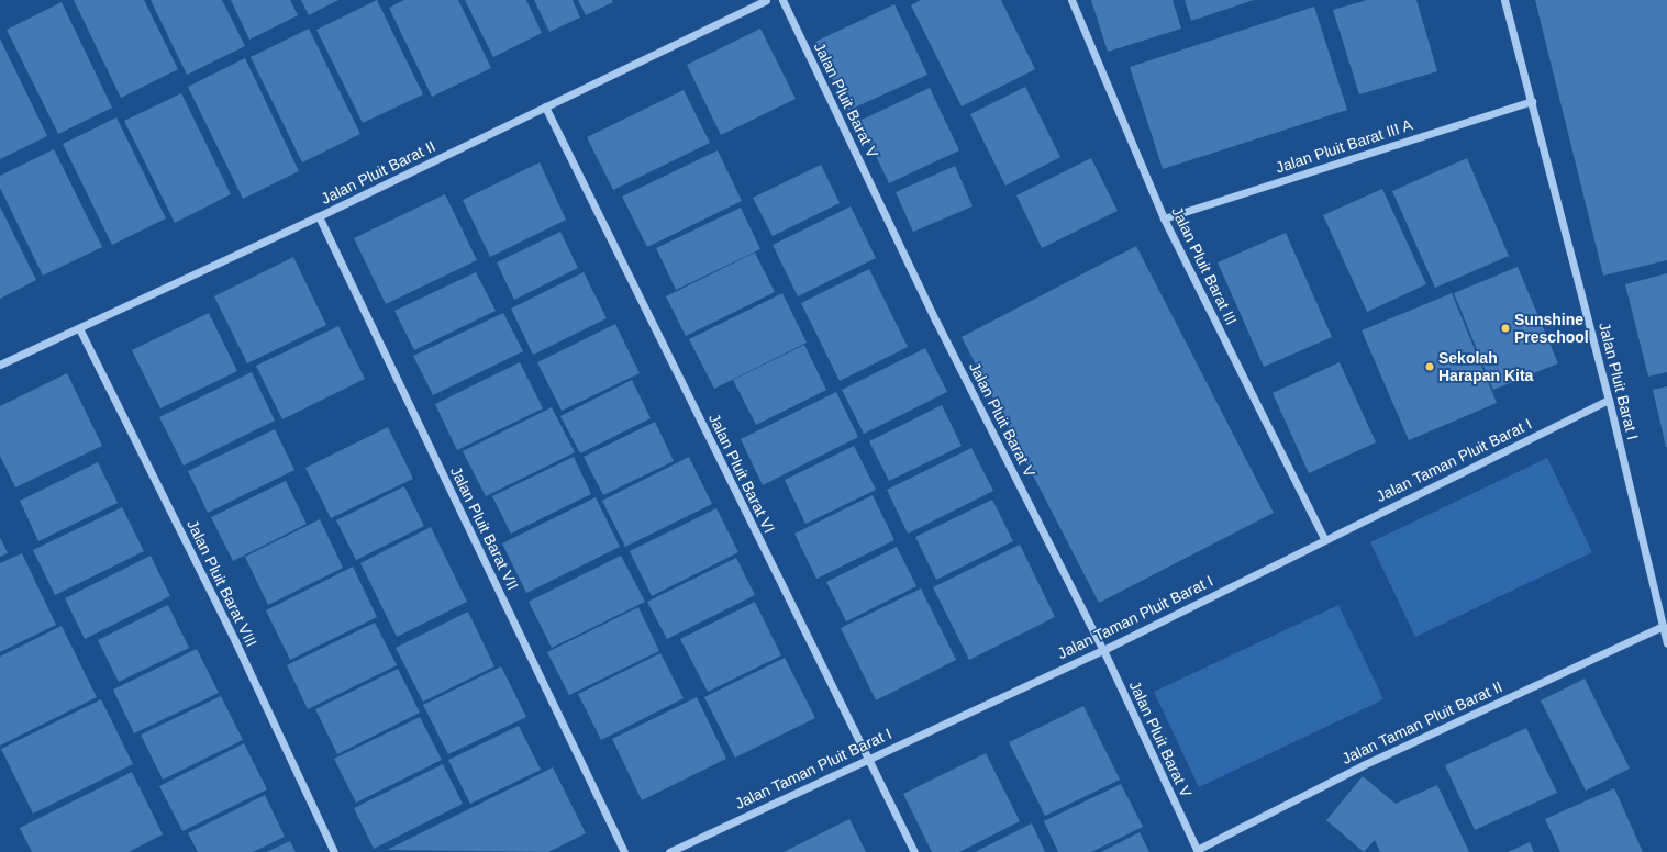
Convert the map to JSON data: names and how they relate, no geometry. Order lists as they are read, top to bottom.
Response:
{
  "streets": {
    "street": [
      "Jalan Pluit Barat V",
      "Jalan Pluit Barat III A",
      "Jalan Pluit Barat II",
      "Jalan Pluit Barat III",
      "Jalan Pluit Barat I",
      "Jalan Taman Pluit Barat I",
      "Jalan Pluit Barat VI",
      "Jalan Pluit Barat VII",
      "Jalan Pluit Barat VIII",
      "Jalan Taman Pluit Barat II"
    ]
  },
  "crossings": [
    ["Jalan Pluit Barat V", "Jalan Taman Pluit Barat I"],
    ["Jalan Pluit Barat V", "Jalan Taman Pluit Barat II"],
    ["Jalan Pluit Barat III A", "Jalan Pluit Barat III"],
    ["Jalan Pluit Barat III A", "Jalan Pluit Barat I"],
    ["Jalan Pluit Barat II", "Jalan Pluit Barat VI"],
    ["Jalan Pluit Barat II", "Jalan Pluit Barat VII"],
    ["Jalan Pluit Barat II", "Jalan Pluit Barat VIII"],
    ["Jalan Pluit Barat III", "Jalan Taman Pluit Barat I"],
    ["Jalan Pluit Barat I", "Jalan Taman Pluit Barat I"],
    ["Jalan Pluit Barat I", "Jalan Taman Pluit Barat II"],
    ["Jalan Taman Pluit Barat I", "Jalan Pluit Barat VI"]
  ],
  "places": ["Sunshine Preschool", "Sekolah Harapan Kita"]
}
